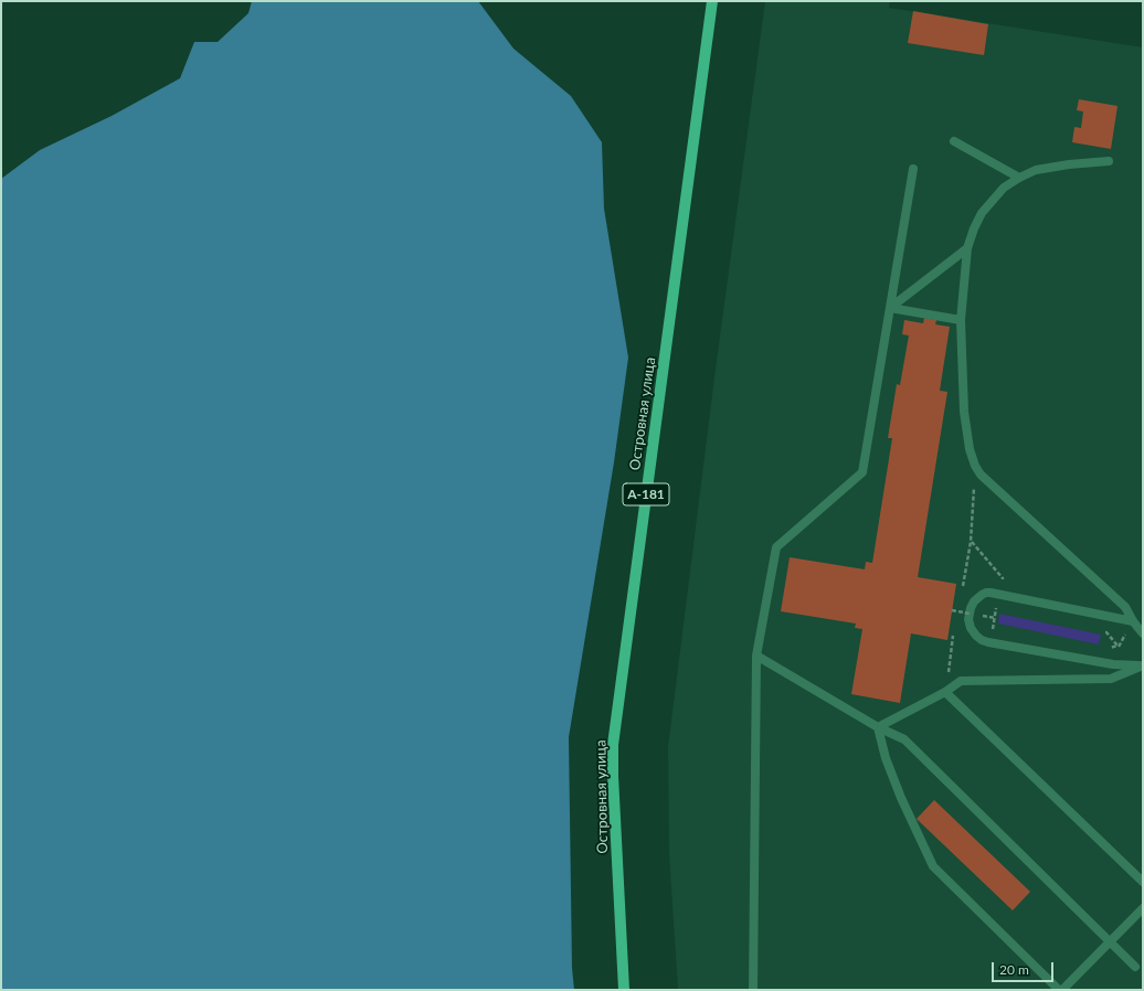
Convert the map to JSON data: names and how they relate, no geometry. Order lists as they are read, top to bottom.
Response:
{
  "streets": {
    "main road": ["Островная улица", "А-181"]
  },
  "scale_bar": "20 m"
}
